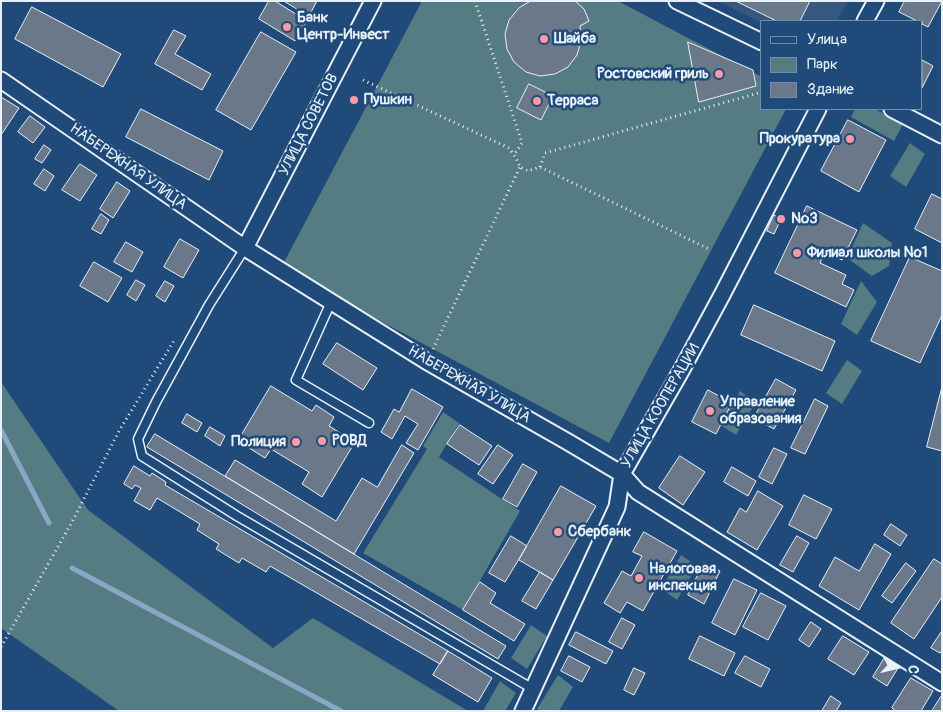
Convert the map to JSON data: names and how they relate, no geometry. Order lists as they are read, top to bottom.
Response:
{
  "streets": {
    "street": ["УЛИЦА СОВЕТОВ", "НАБЕРЕЖНАЯ УЛИЦА", "УЛИЦА КООПЕРАЦИИ"]
  },
  "crossings": [
    ["УЛИЦА СОВЕТОВ", "НАБЕРЕЖНАЯ УЛИЦА"],
    ["НАБЕРЕЖНАЯ УЛИЦА", "УЛИЦА КООПЕРАЦИИ"]
  ],
  "places": [
    "Банк Центр-Инвест",
    "Шайба",
    "Ростовский гриль",
    "Пушкин",
    "Терраса",
    "Прокуратура",
    "№3",
    "Филиал школы №1",
    "Управление образования",
    "РОВД",
    "Полиция",
    "Сбербанк",
    "Налоговая инспекция"
  ],
  "legend": ["Улица", "Парк", "Здание"],
  "north": "right"
}
